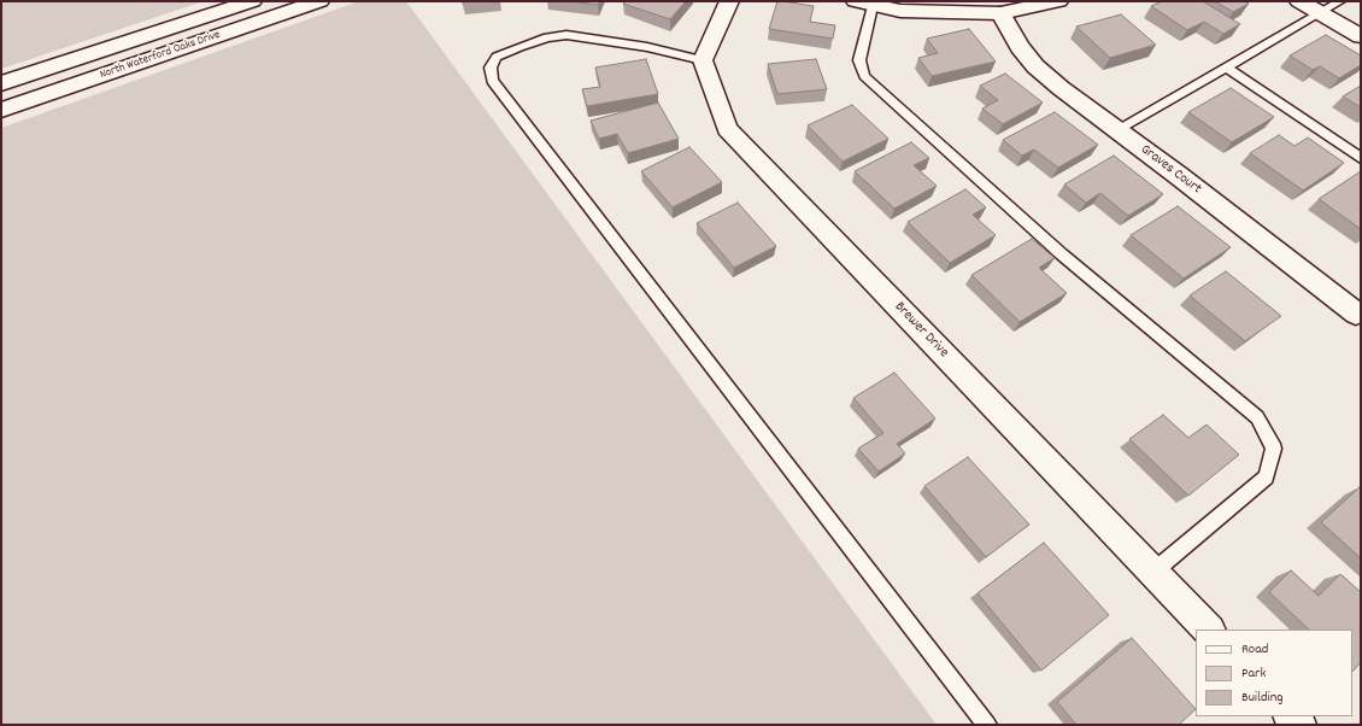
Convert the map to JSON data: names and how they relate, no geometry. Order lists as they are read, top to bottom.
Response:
{
  "streets": {
    "street": ["North Waterford Oaks Drive", "Graves Court", "Brewer Drive"]
  },
  "legend": ["Road", "Park", "Building"]
}
